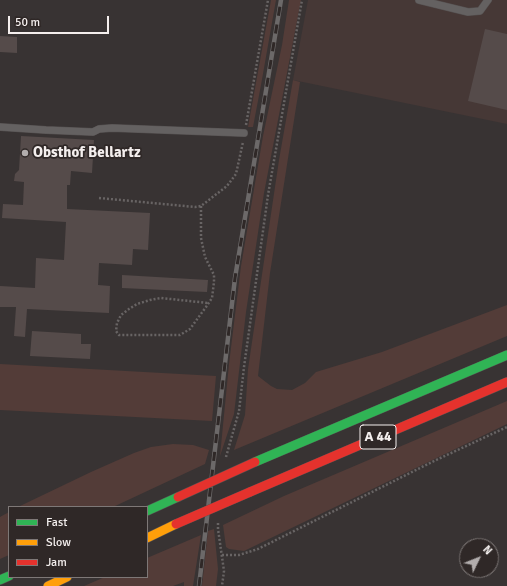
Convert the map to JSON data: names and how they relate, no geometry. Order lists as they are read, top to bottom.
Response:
{
  "streets": {
    "highway": ["A 44"]
  },
  "places": ["Obsthof Bellartz"],
  "legend": ["Fast", "Slow", "Jam"],
  "scale_bar": "50 m",
  "north": "top right"
}
